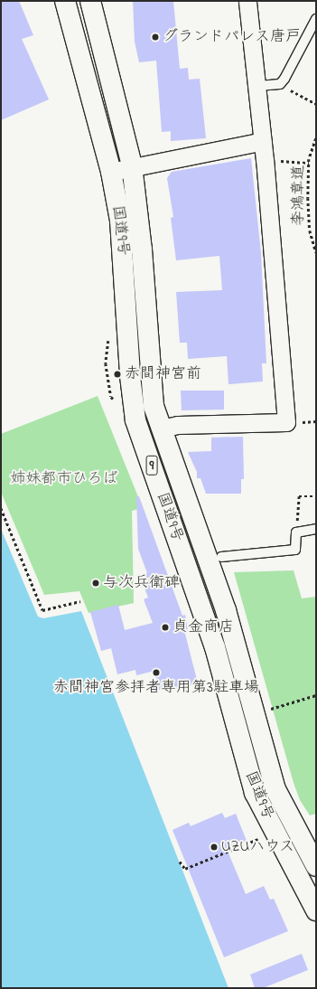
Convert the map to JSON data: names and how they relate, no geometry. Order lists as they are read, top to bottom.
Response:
{
  "streets": {
    "highway": ["国道9号", "9"],
    "path": ["李鴻章道"]
  },
  "parks": ["姉妹都市ひろば"],
  "places": [
    "グランドパレス唐戸",
    "赤間神宮前",
    "与次兵衛碑",
    "貞金商店",
    "赤間神宮参拝者専用第3駐車場",
    "UZUハウス"
  ]
}
